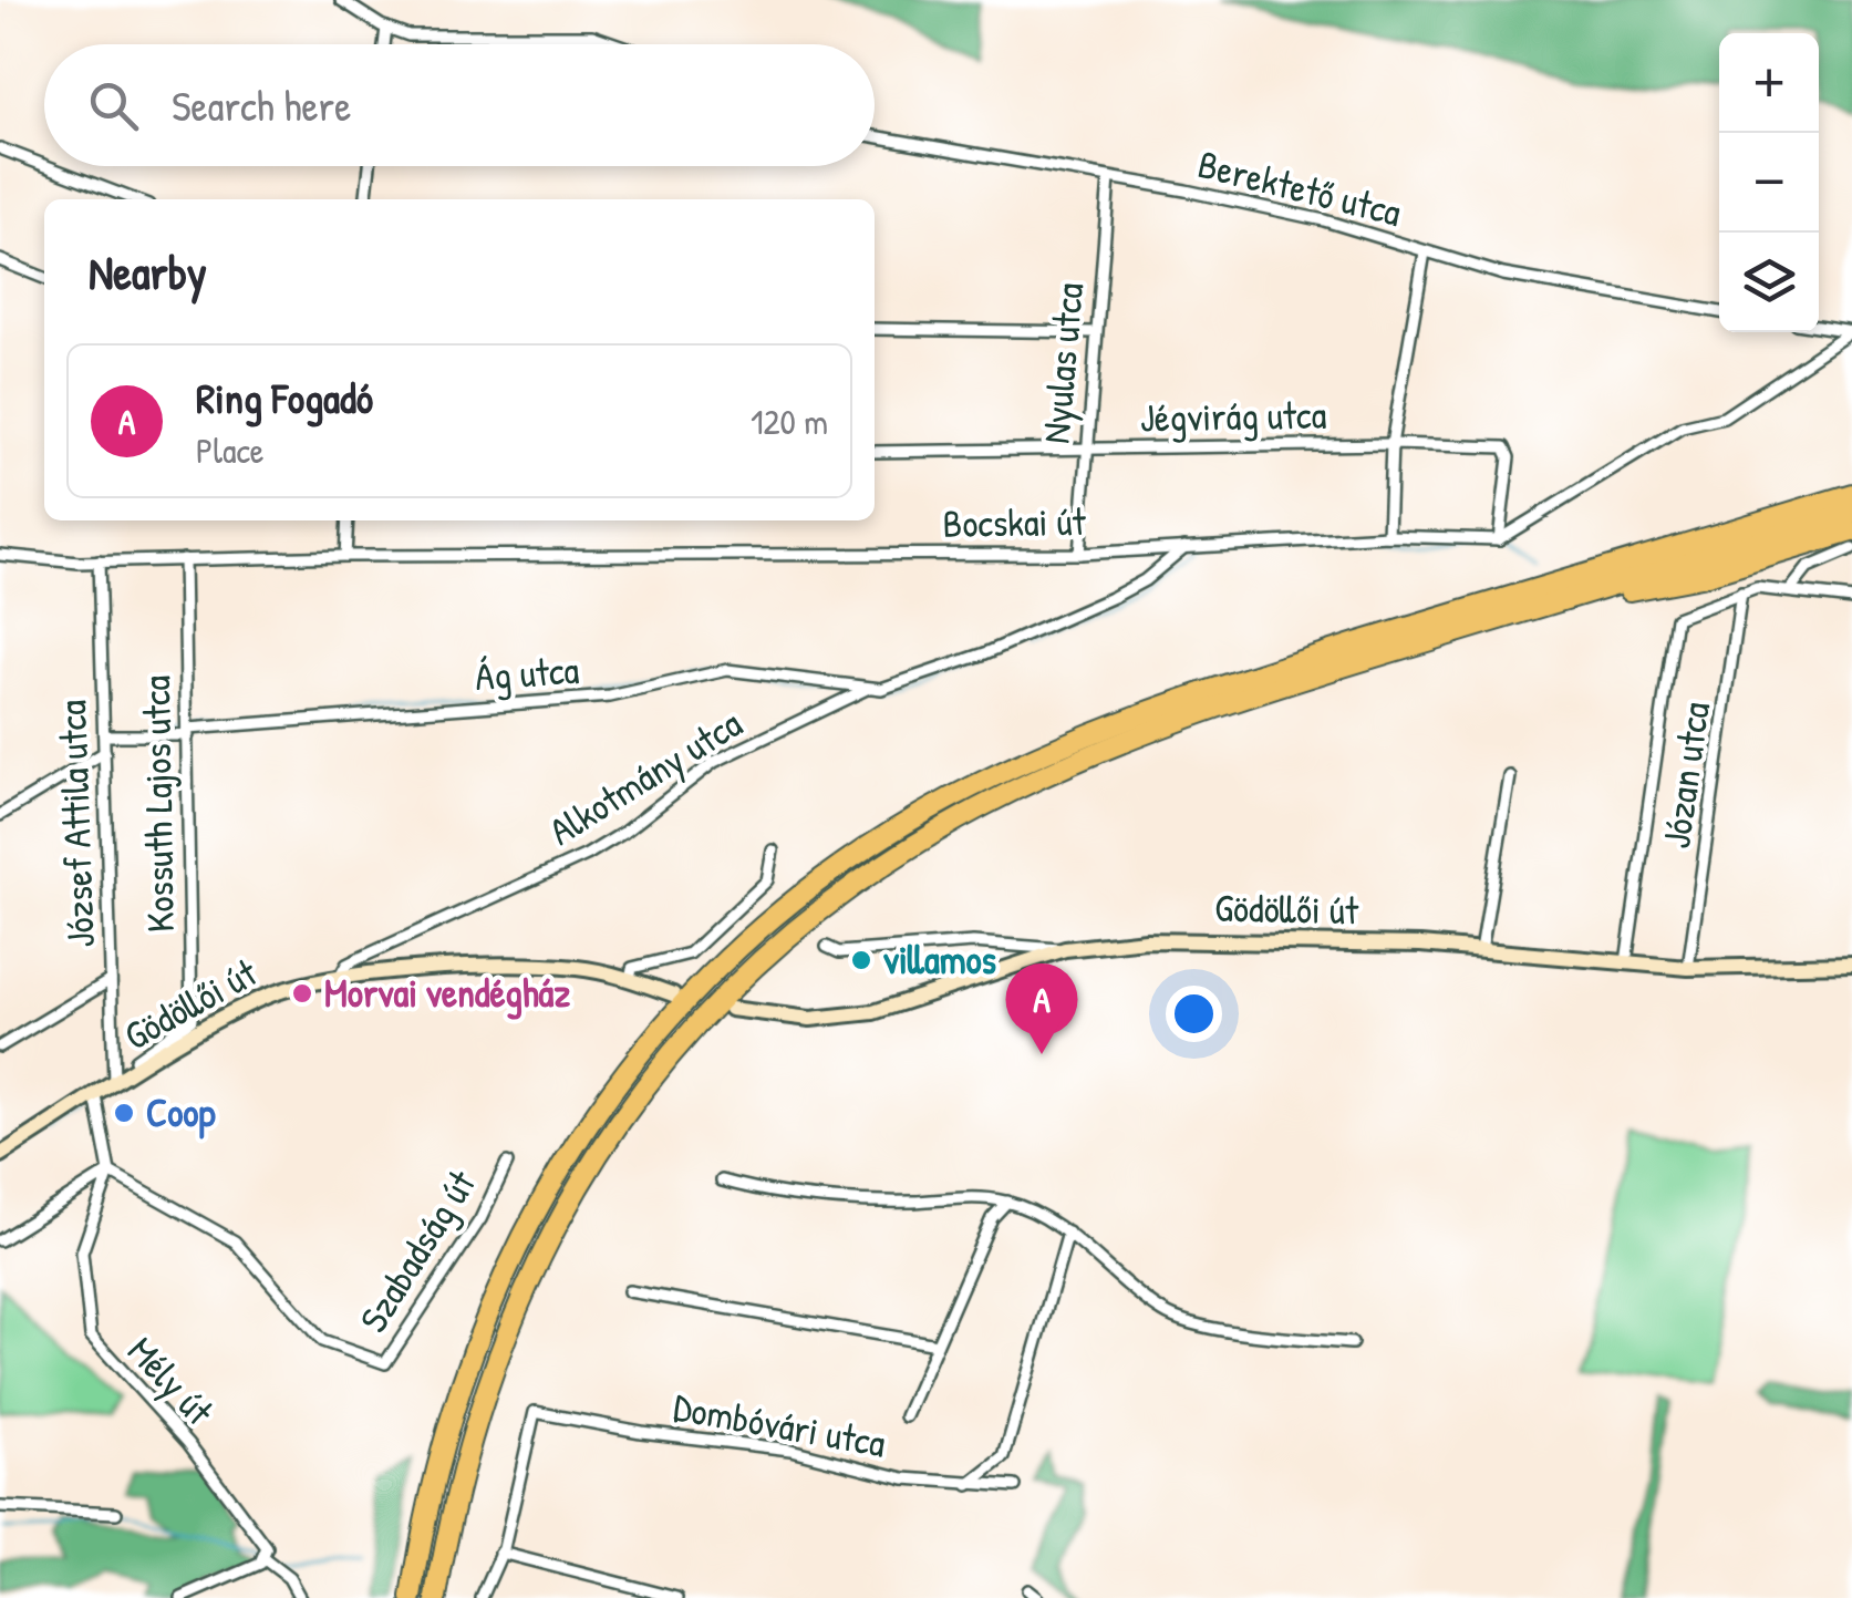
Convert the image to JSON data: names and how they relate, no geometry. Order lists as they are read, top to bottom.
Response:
{
  "streets": {
    "main road": ["Gödöllői út"],
    "street": [
      "Berektető utca",
      "Nyulas utca",
      "Jégvirág utca",
      "Bocskai út",
      "Ág utca",
      "Józan utca",
      "Alkotmány utca",
      "Kossuth Lajos utca",
      "József Attila utca",
      "Szabadság út",
      "Mély út",
      "Dombóvári utca"
    ]
  },
  "crossings": [
    ["Berektető utca", "Nyulas utca"],
    ["Nyulas utca", "Jégvirág utca"],
    ["Nyulas utca", "Bocskai út"],
    ["Jégvirág utca", "Bocskai út"],
    ["Bocskai út", "Kossuth Lajos utca"],
    ["Bocskai út", "József Attila utca"],
    ["Ág utca", "Alkotmány utca"],
    ["Ág utca", "Kossuth Lajos utca"],
    ["Ág utca", "József Attila utca"],
    ["Józan utca", "Gödöllői út"],
    ["Alkotmány utca", "Gödöllői út"],
    ["Kossuth Lajos utca", "József Attila utca"],
    ["Kossuth Lajos utca", "Gödöllői út"],
    ["József Attila utca", "Gödöllői út"],
    ["Gödöllői út", "Mély út"],
    ["Szabadság út", "Mély út"]
  ],
  "places": ["villamos", "Morvai vendégház", "Coop"],
  "page": {
    "map_buttons": ["+", "−"],
    "search": "Search here",
    "heading": "Nearby",
    "list": [
      {
        "mark": "A",
        "name": "Ring Fogadó",
        "note": "Place",
        "value": "120 m"
      }
    ],
    "pins": "A"
  }
}
